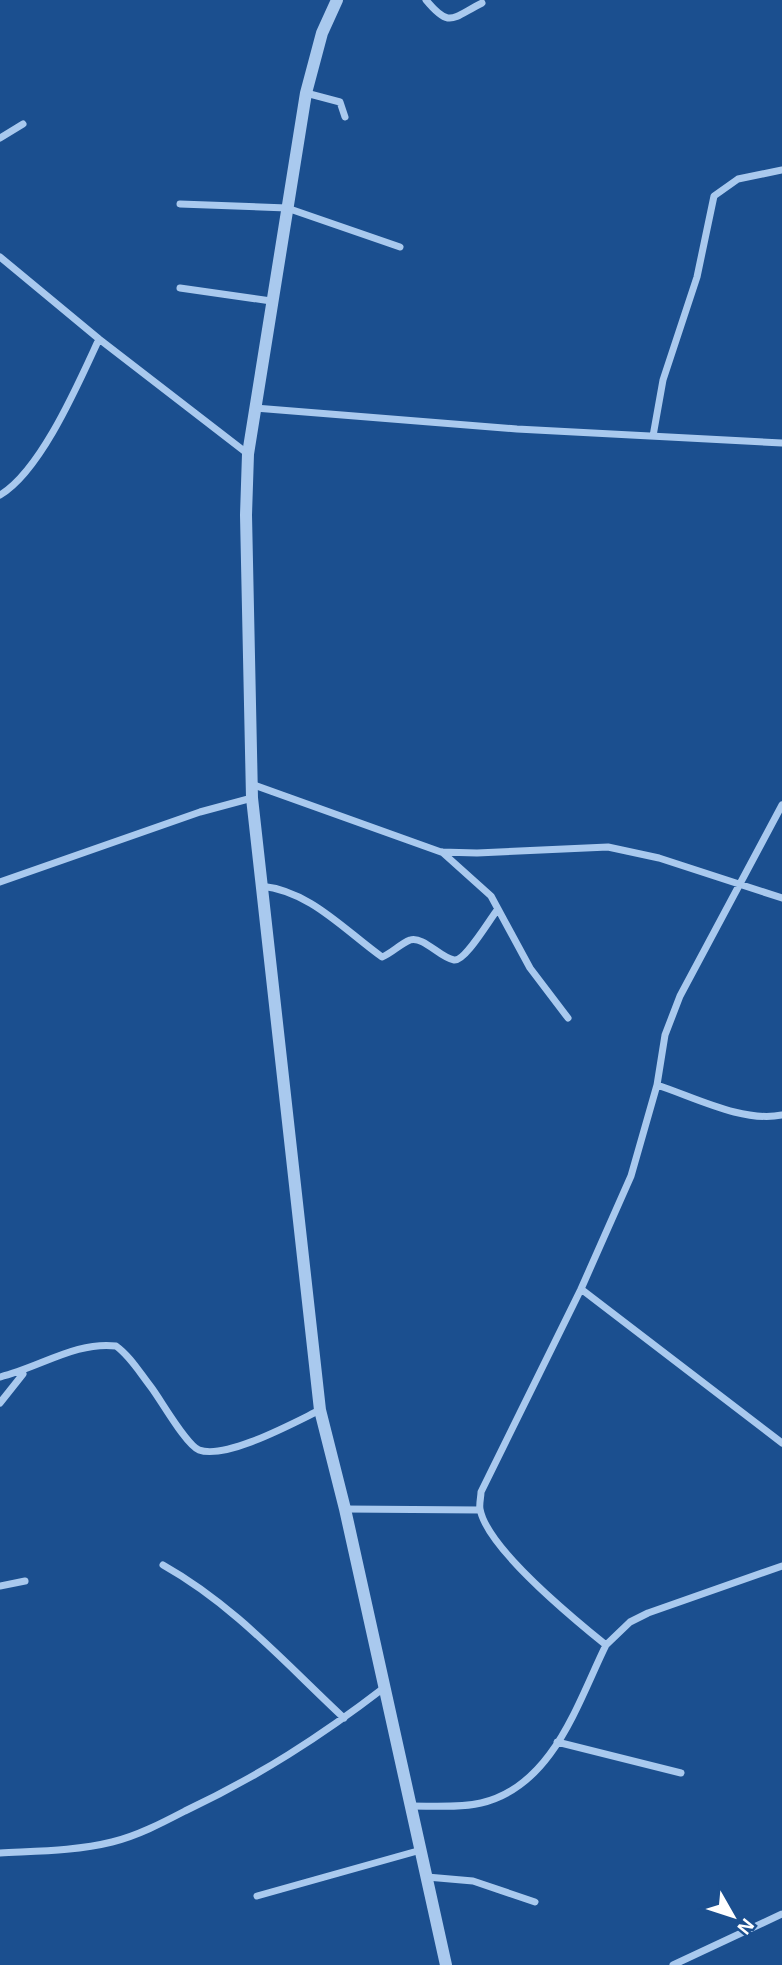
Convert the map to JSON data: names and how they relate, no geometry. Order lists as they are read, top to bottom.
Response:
{
  "north": "bottom right"
}
